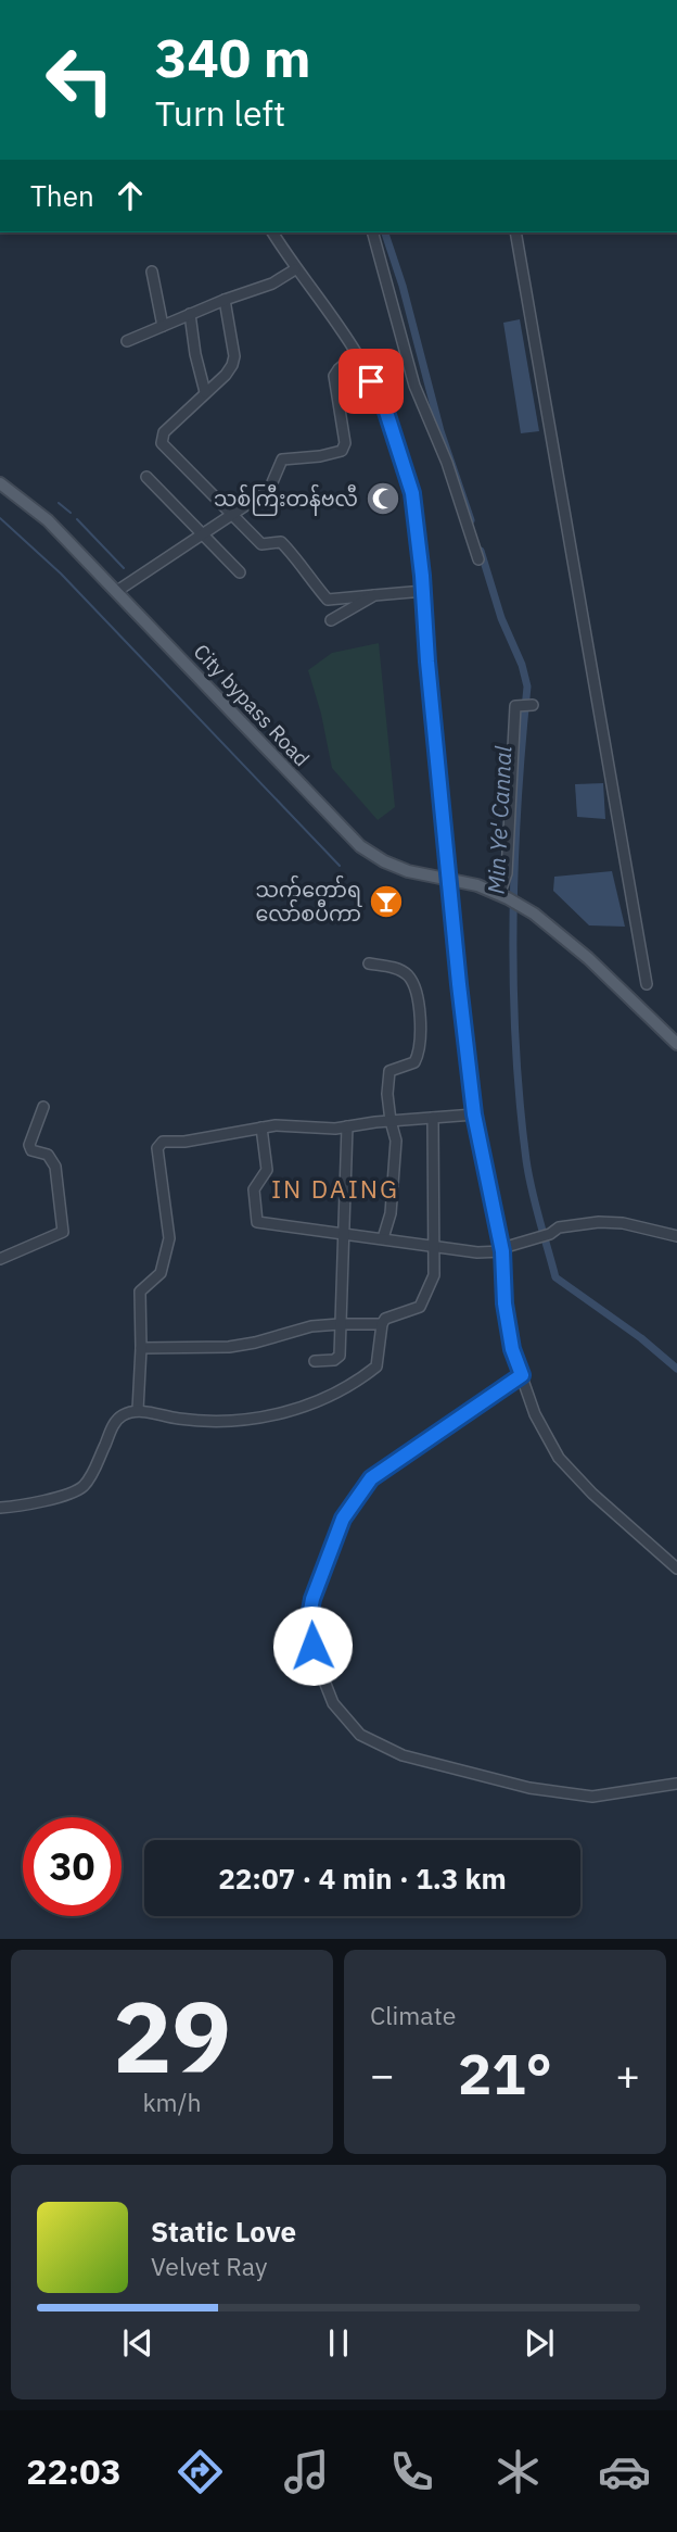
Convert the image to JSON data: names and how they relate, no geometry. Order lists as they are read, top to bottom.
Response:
{
  "streets": {
    "main road": ["City bypass Road"]
  },
  "districts": ["IN DAING"],
  "water": ["Min Ye' Cannal"],
  "places": {
    "mosque": ["သစ်ကြီးတန်ဗလီ"],
    "bar": ["သက်တော်ရ လော်စပီကာ"]
  },
  "page": {
    "turn": ["340 m", "Turn left"],
    "then": "Then",
    "limit": "30",
    "trip": "22:07 · 4 min · 1.3 km",
    "tile": [
      ["29", "km/h"],
      "Climate"
    ],
    "heat": ["−", "21°", "+"],
    "song": ["Static Love", "Velvet Ray"],
    "tabs": "22:03"
  }
}
